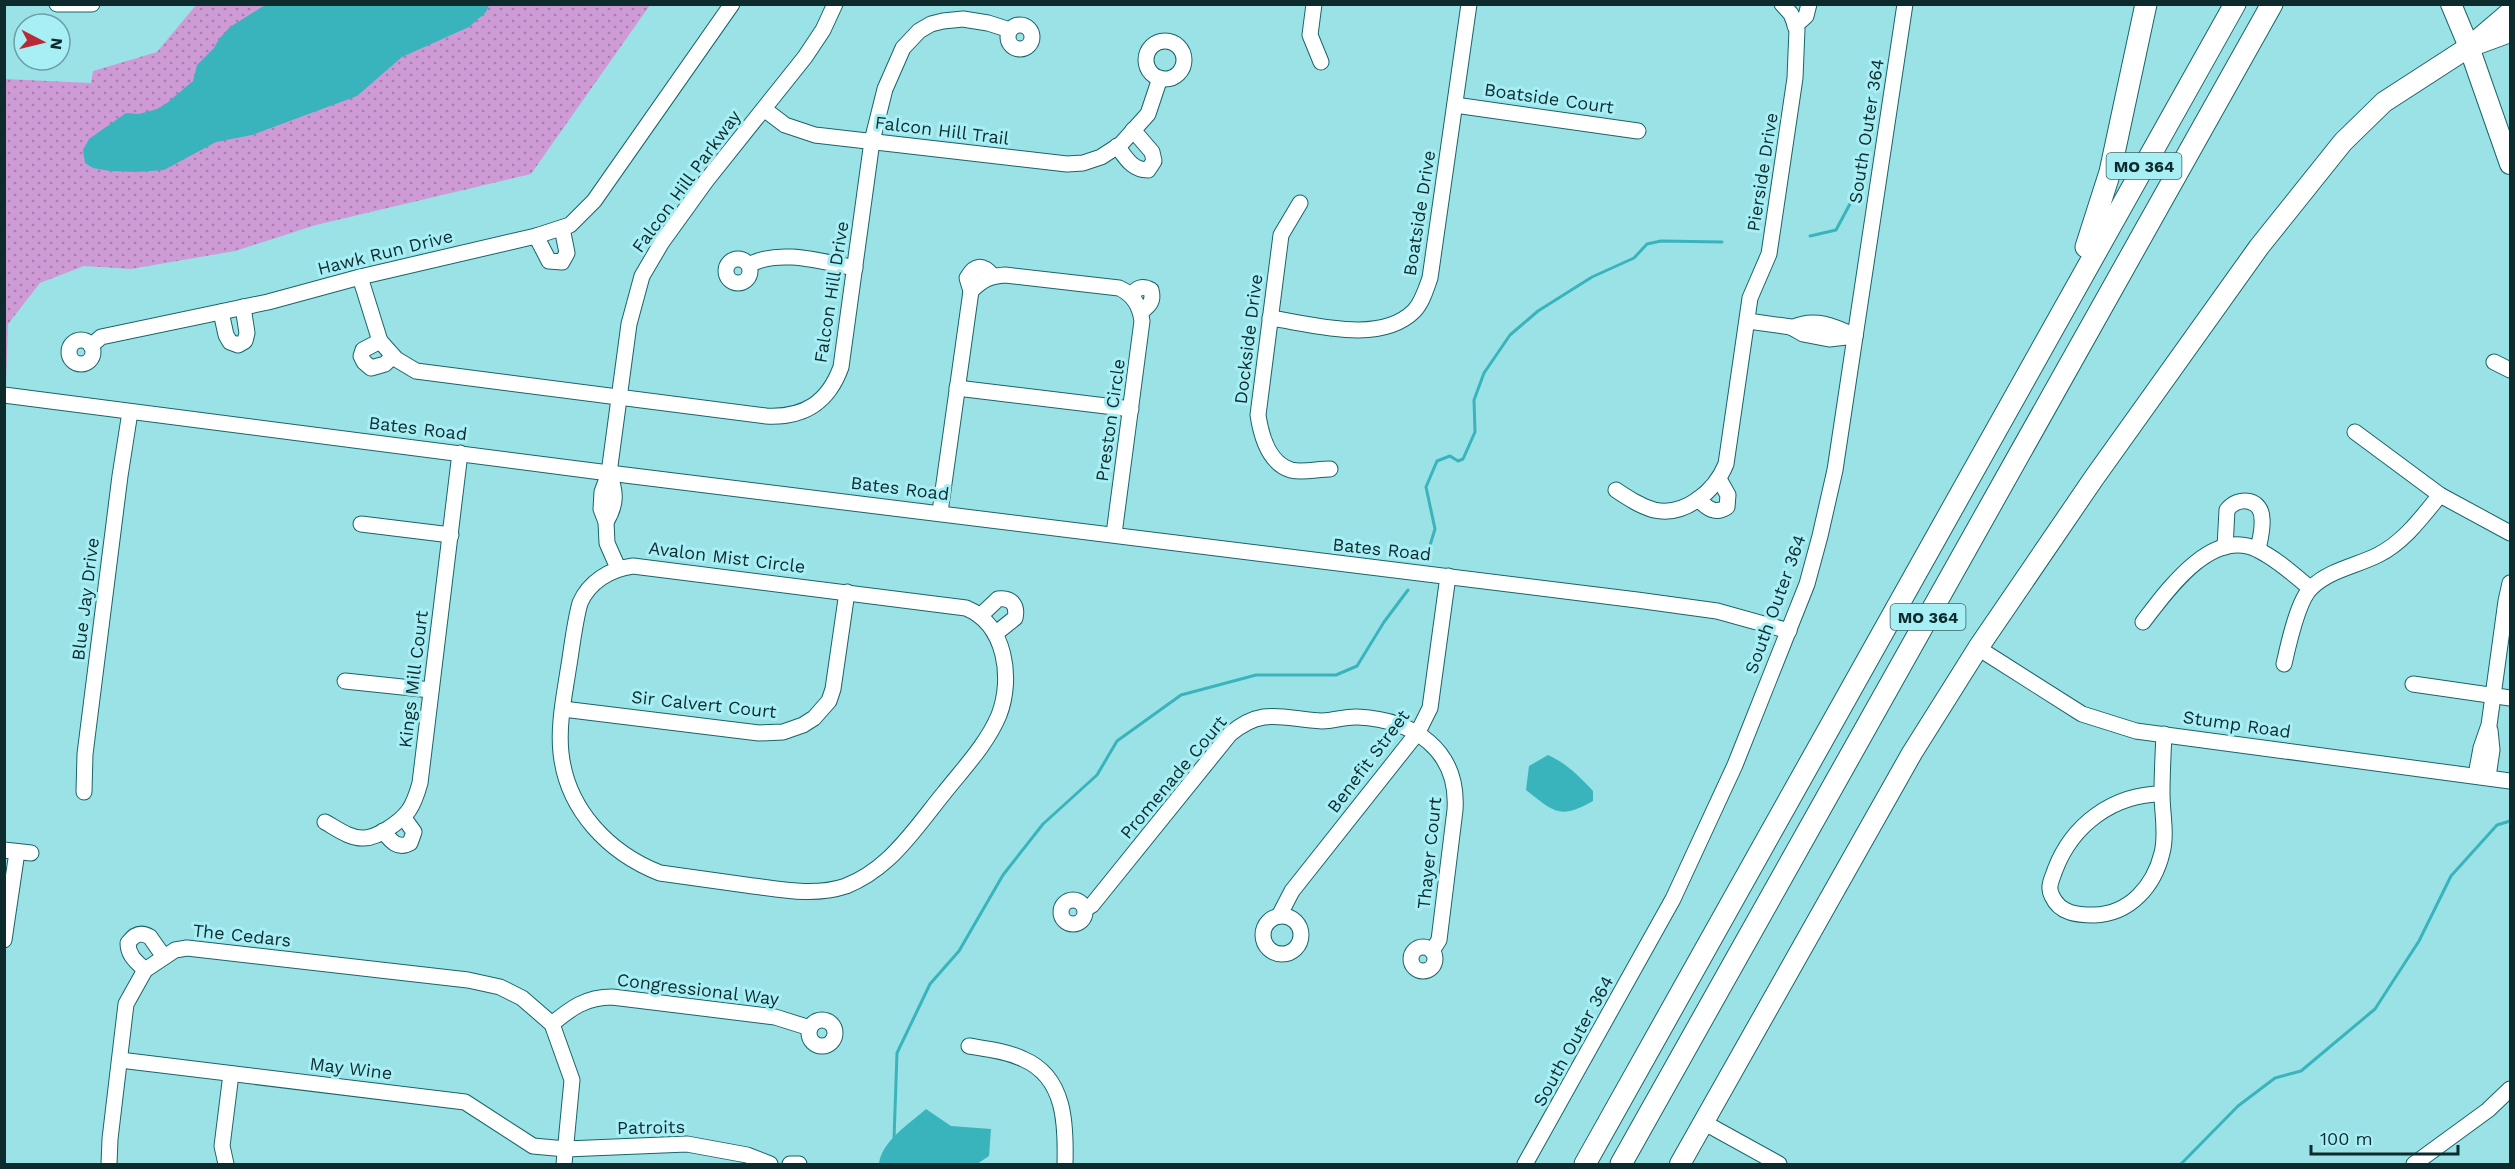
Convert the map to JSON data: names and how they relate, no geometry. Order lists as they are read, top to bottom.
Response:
{
  "streets": {
    "highway": ["MO 364"],
    "street": [
      "Boatside Court",
      "Falcon Hill Trail",
      "South Outer 364",
      "Pierside Drive",
      "Falcon Hill Parkway",
      "Boatside Drive",
      "Hawk Run Drive",
      "Falcon Hill Drive",
      "Dockside Drive",
      "Preston Circle",
      "Bates Road",
      "Avalon Mist Circle",
      "Blue Jay Drive",
      "Kings Mill Court",
      "Sir Calvert Court",
      "Stump Road",
      "Benefit Street",
      "Promenade Court",
      "Thayer Court",
      "The Cedars",
      "Congressional Way",
      "May Wine",
      "Patroits"
    ]
  },
  "crossings": [
    ["Boatside Court", "Boatside Drive"],
    ["Falcon Hill Trail", "Falcon Hill Parkway"],
    ["Falcon Hill Trail", "Falcon Hill Drive"],
    ["South Outer 364", "Bates Road"],
    ["Falcon Hill Parkway", "Falcon Hill Drive"],
    ["Falcon Hill Parkway", "Bates Road"],
    ["Falcon Hill Parkway", "Avalon Mist Circle"],
    ["Boatside Drive", "Dockside Drive"],
    ["Hawk Run Drive", "Falcon Hill Drive"],
    ["Preston Circle", "Bates Road"],
    ["Bates Road", "Blue Jay Drive"],
    ["Bates Road", "Kings Mill Court"],
    ["Bates Road", "Benefit Street"],
    ["Avalon Mist Circle", "Sir Calvert Court"],
    ["Benefit Street", "Promenade Court"],
    ["Benefit Street", "Thayer Court"],
    ["Promenade Court", "Thayer Court"],
    ["The Cedars", "Congressional Way"],
    ["The Cedars", "May Wine"],
    ["May Wine", "Patroits"]
  ],
  "scale_bar": "100 m",
  "north": "right"
}
